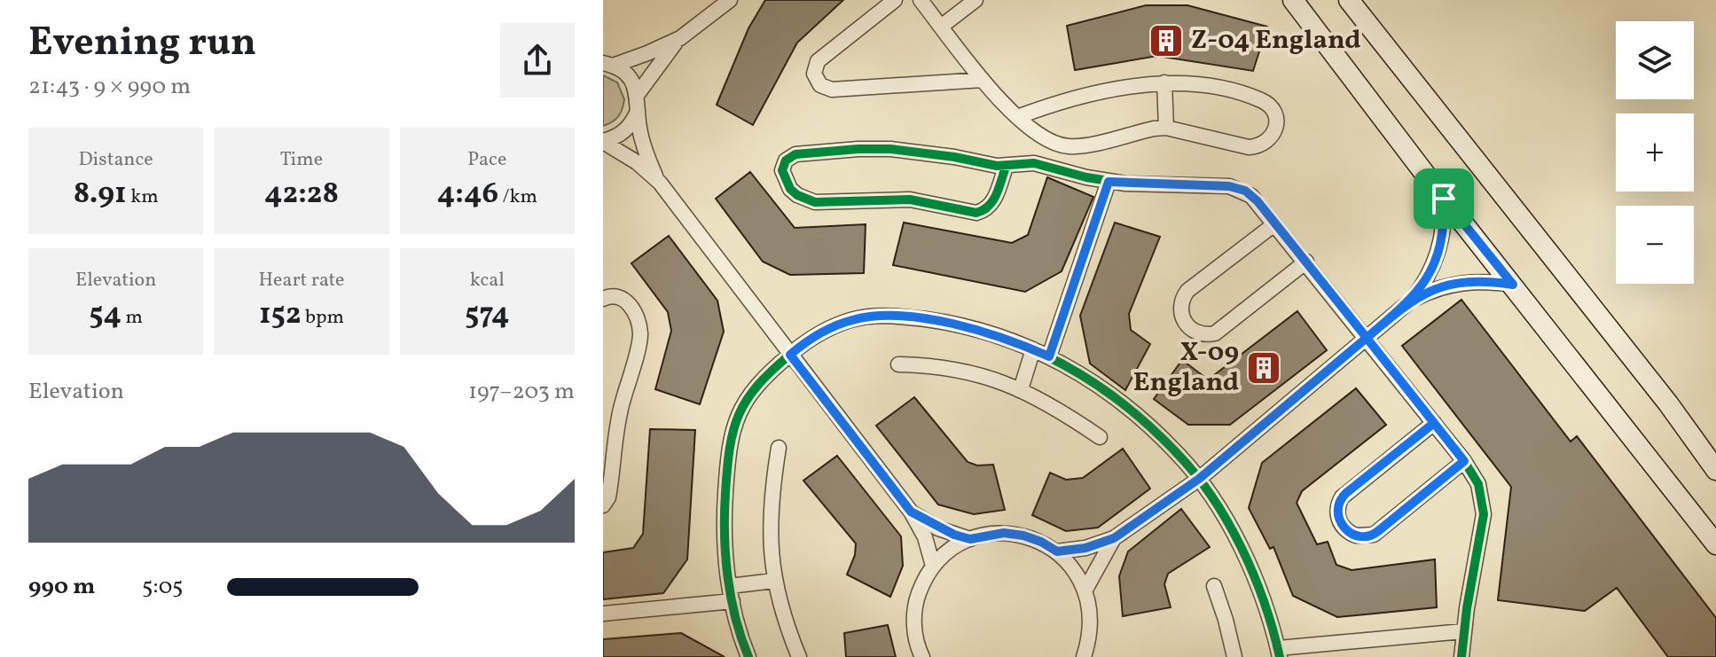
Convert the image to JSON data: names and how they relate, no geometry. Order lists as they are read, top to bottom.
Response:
{
  "places": {
    "building": ["Z-04 England", "X-09 England"]
  },
  "page": {
    "heading": ["Evening run", "21:43 · 9 × 990 m"],
    "map_buttons": ["+", "−"],
    "stats": [
      ["Distance", "8.91 km"],
      ["Time", "42:28"],
      ["Pace", "4:46 /km"],
      ["Elevation", "54 m"],
      ["Heart rate", "152 bpm"],
      ["kcal", "574"]
    ],
    "chart": ["Elevation", "197–203 m"],
    "list": [
      {
        "name": "990 m",
        "note": "5:05"
      }
    ]
  }
}
